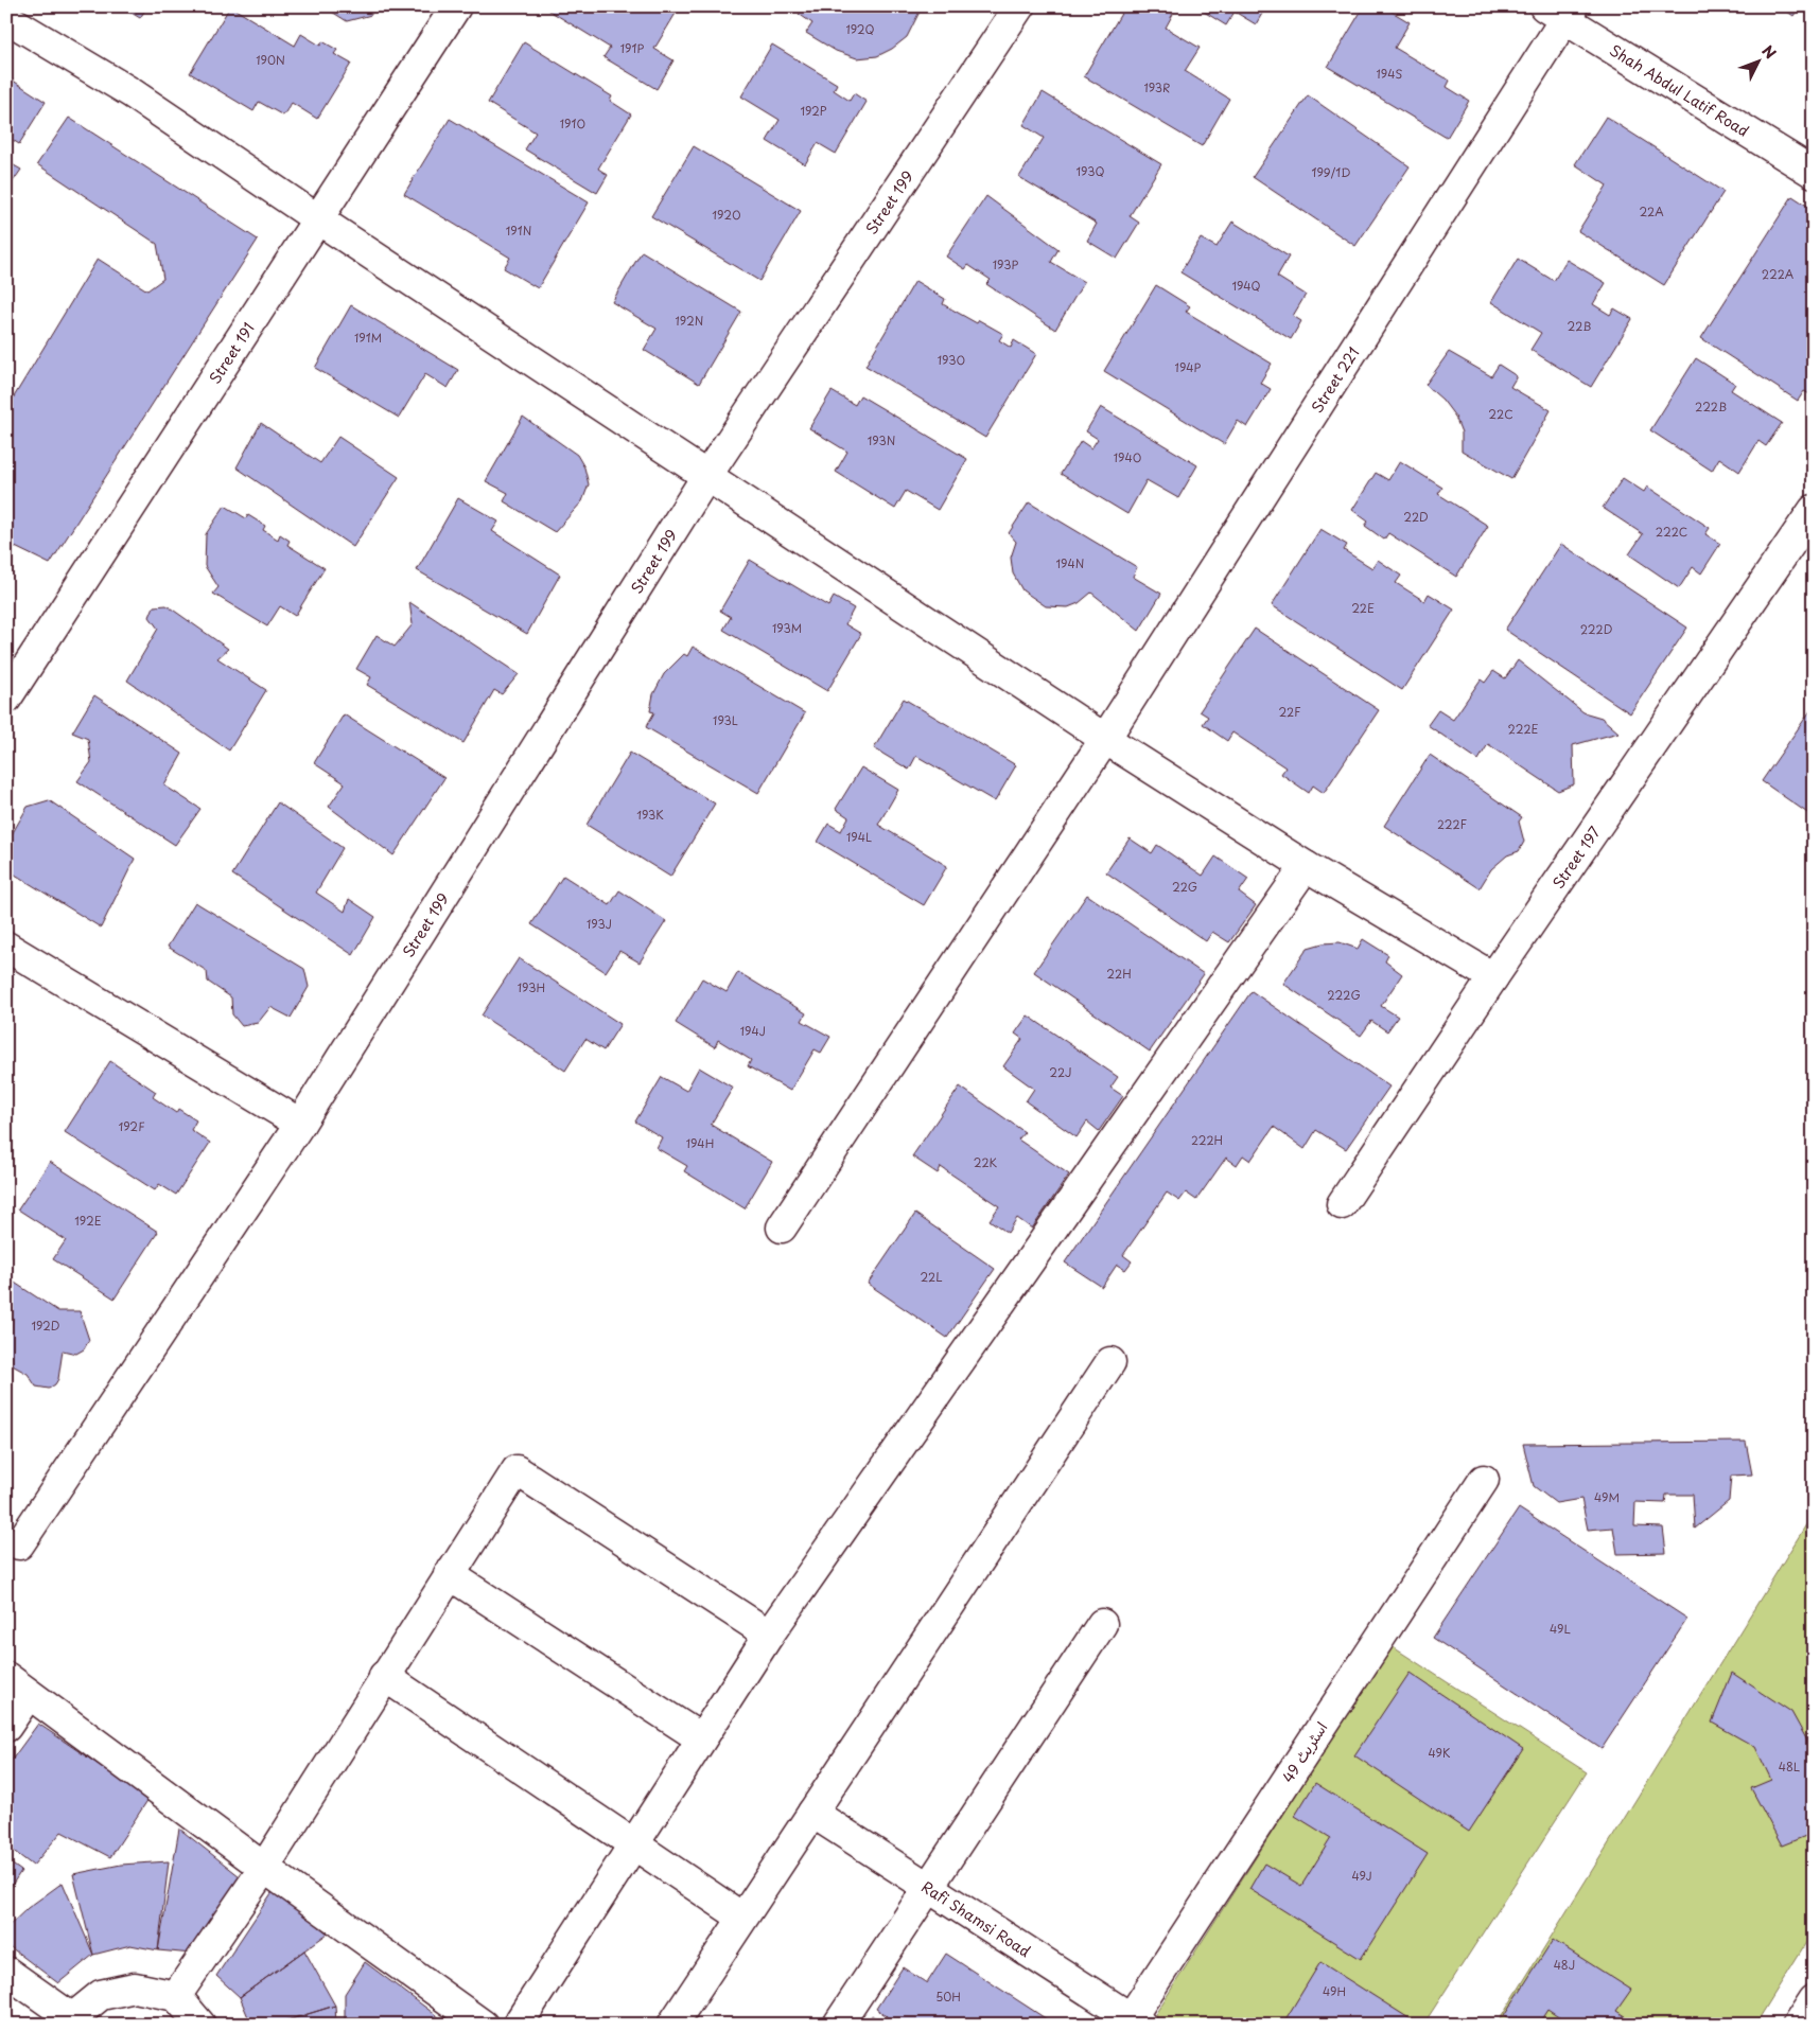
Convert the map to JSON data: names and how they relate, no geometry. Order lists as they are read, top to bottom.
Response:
{
  "streets": {
    "street": [
      "Shah Abdul Latif Road",
      "Street 199",
      "Street 191",
      "Street 221",
      "Street 197",
      "اسٹریٹ 49",
      "Rafi Shamsi Road"
    ]
  },
  "crossings": [
    ["Shah Abdul Latif Road", "Street 221"],
    ["اسٹریٹ 49", "Rafi Shamsi Road"]
  ],
  "house_numbers": [
    "192Q",
    "191P",
    "190N",
    "194S",
    "193R",
    "192P",
    "191O",
    "193Q",
    "199/1D",
    "22A",
    "192O",
    "191N",
    "193P",
    "222A",
    "194Q",
    "192N",
    "22B",
    "191M",
    "193O",
    "194P",
    "222B",
    "22C",
    "193N",
    "194O",
    "22D",
    "222C",
    "194N",
    "22E",
    "193M",
    "222D",
    "22F",
    "193L",
    "222E",
    "193K",
    "222F",
    "194L",
    "22G",
    "193J",
    "22H",
    "193H",
    "222G",
    "194J",
    "22J",
    "192F",
    "222H",
    "194H",
    "22K",
    "192E",
    "22L",
    "192D",
    "49M",
    "49L",
    "49K",
    "48L",
    "49J",
    "48J",
    "49H",
    "50H"
  ],
  "north": "top right"
}
